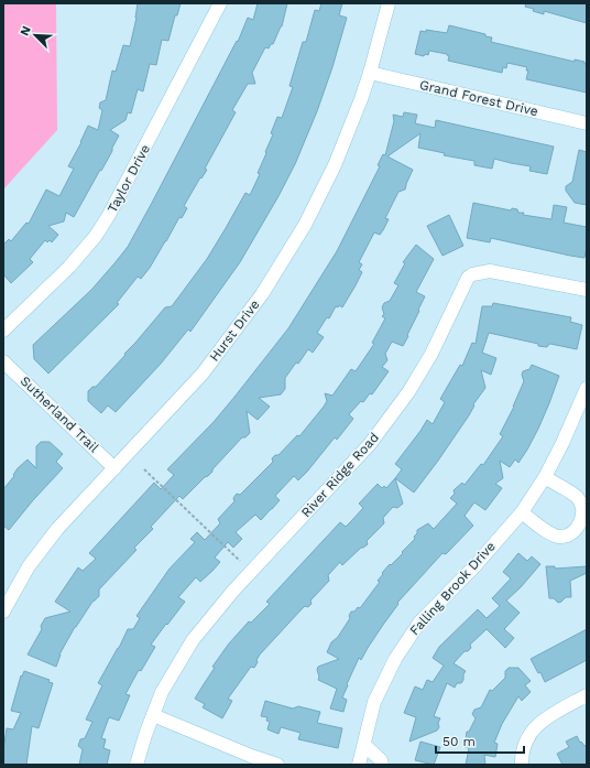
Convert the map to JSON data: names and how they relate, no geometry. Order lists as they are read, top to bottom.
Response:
{
  "streets": {
    "street": [
      "Grand Forest Drive",
      "Taylor Drive",
      "Hurst Drive",
      "Sutherland Trail",
      "River Ridge Road",
      "Falling Brook Drive"
    ]
  },
  "crossings": [
    ["Grand Forest Drive", "Hurst Drive"],
    ["Hurst Drive", "Sutherland Trail"]
  ],
  "scale_bar": "50 m",
  "north": "top left"
}
